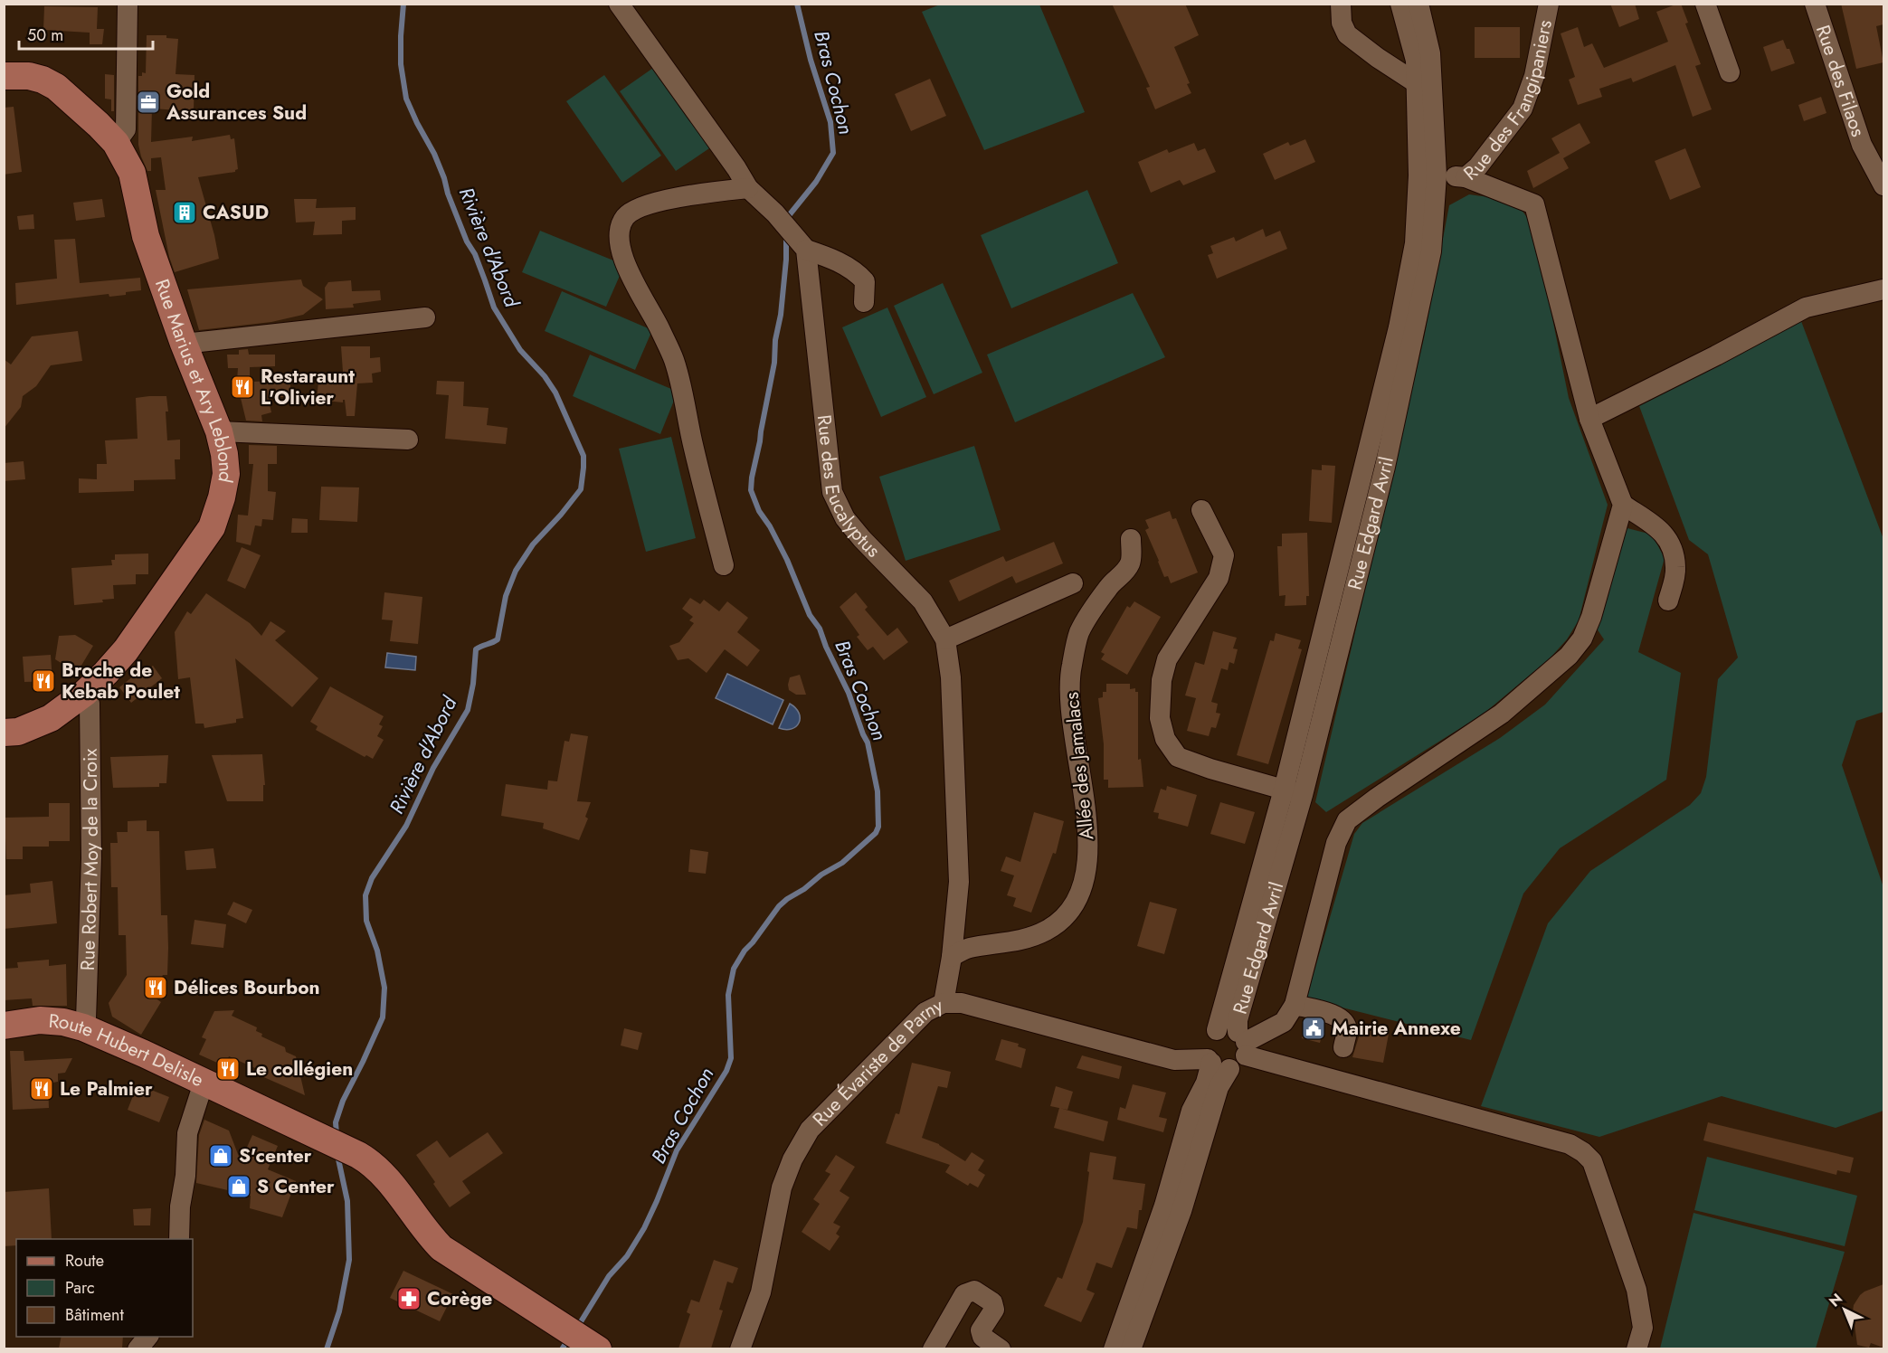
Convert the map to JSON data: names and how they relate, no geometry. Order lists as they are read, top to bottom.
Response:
{
  "streets": {
    "main road": ["Rue Marius et Ary Leblond", "Route Hubert Delisle"],
    "street": [
      "Rue des Filaos",
      "Rue des Frangipaniers",
      "Rue des Eucalyptus",
      "Rue Edgard Avril",
      "Allée des Jamalacs",
      "Rue Robert Moy de la Croix",
      "Rue Évariste de Parny"
    ]
  },
  "crossings": [
    ["Rue des Frangipaniers", "Rue Edgard Avril"],
    ["Rue Marius et Ary Leblond", "Rue Robert Moy de la Croix"],
    ["Rue des Eucalyptus", "Allée des Jamalacs"],
    ["Rue des Eucalyptus", "Rue Évariste de Parny"],
    ["Rue Edgard Avril", "Rue Évariste de Parny"],
    ["Rue Robert Moy de la Croix", "Route Hubert Delisle"]
  ],
  "water": ["Bras Cochon", "Rivière d'Abord"],
  "places": {
    "office": ["Gold Assurances Sud"],
    "building": ["CASUD"],
    "restaurant": [
      "Restaraunt L'Olivier",
      "Broche de Kebab Poulet",
      "Délices Bourbon",
      "Le collégien",
      "Le Palmier"
    ],
    "public building": ["Mairie Annexe"],
    "shop": ["S'center", "S Center"],
    "pharmacy": ["Corège"]
  },
  "legend": ["Route", "Parc", "Bâtiment"],
  "scale_bar": "50 m",
  "north": "top left"
}
